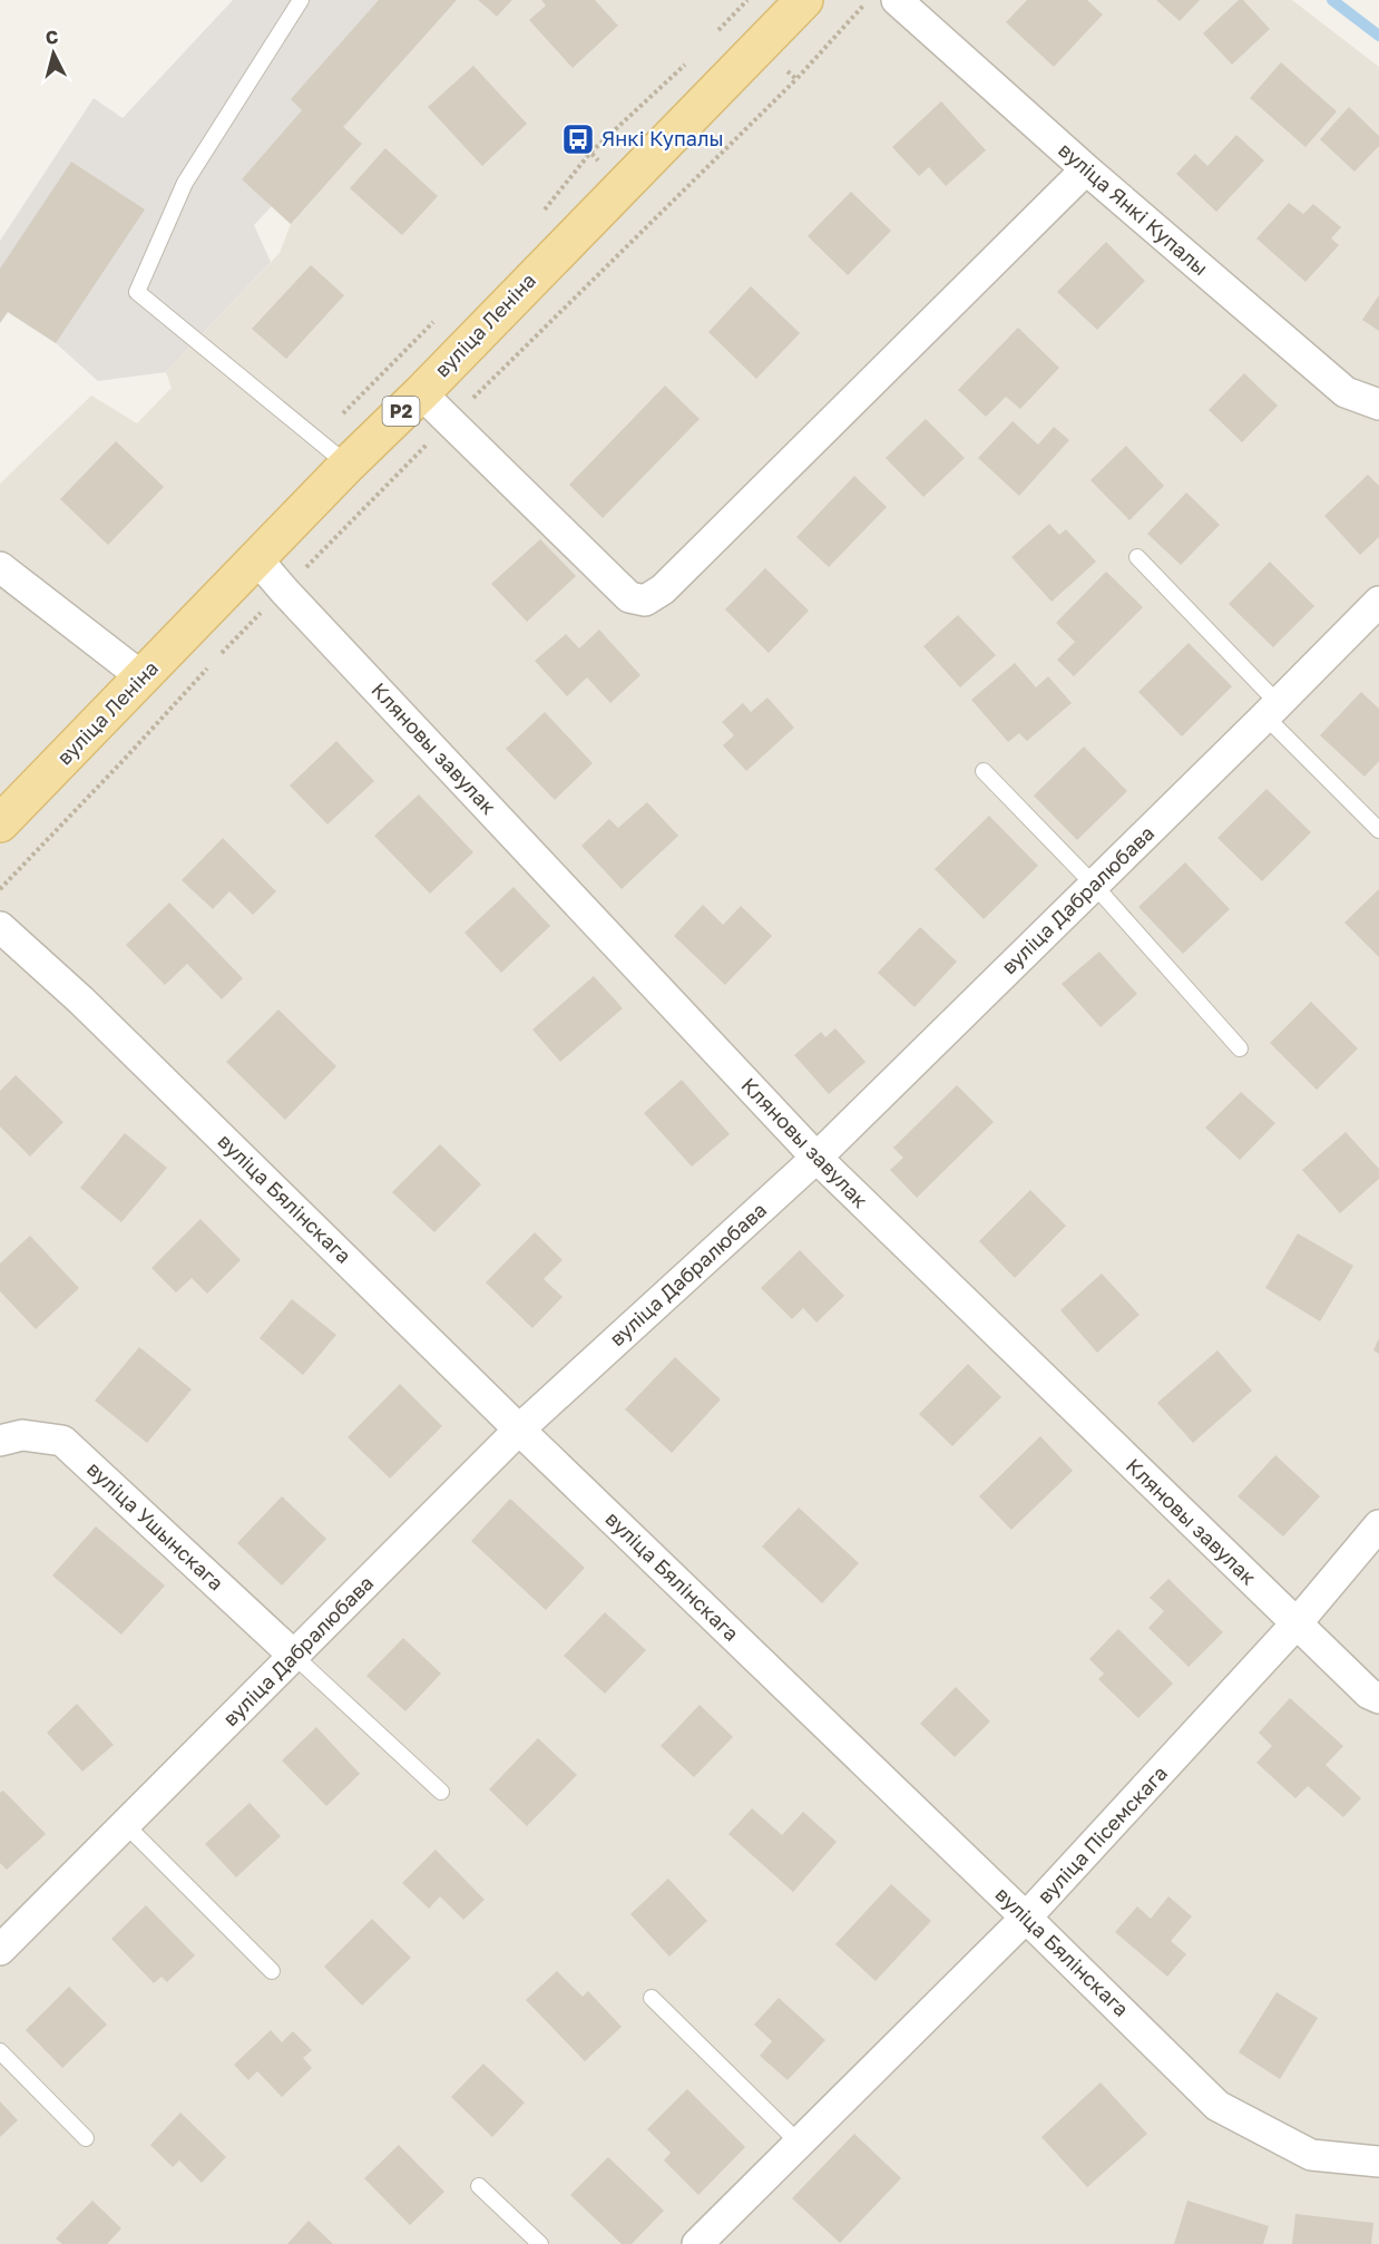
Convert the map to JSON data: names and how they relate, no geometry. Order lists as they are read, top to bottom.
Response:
{
  "streets": {
    "main road": ["вуліца Леніна", "Р2"],
    "street": [
      "вуліца Янкі Купалы",
      "Кляновы завулак",
      "вуліца Дабралюбава",
      "вуліца Бялінскага",
      "вуліца Ушынскага",
      "вуліца Пісемскага"
    ]
  },
  "crossings": [
    ["вуліца Леніна", "Кляновы завулак"],
    ["Кляновы завулак", "вуліца Дабралюбава"],
    ["Кляновы завулак", "вуліца Пісемскага"],
    ["вуліца Дабралюбава", "вуліца Бялінскага"],
    ["вуліца Дабралюбава", "вуліца Ушынскага"],
    ["вуліца Бялінскага", "вуліца Пісемскага"]
  ],
  "places": {
    "bus stop": ["Янкі Купалы"]
  },
  "north": "top"
}
